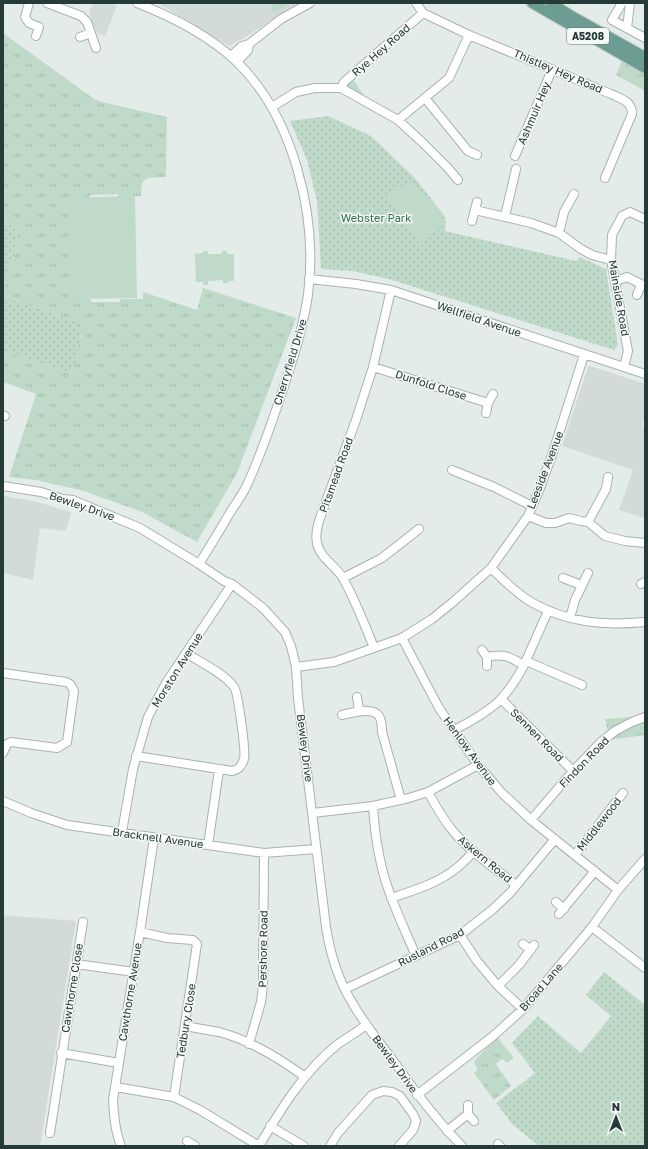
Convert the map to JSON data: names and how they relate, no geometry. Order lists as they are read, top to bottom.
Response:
{
  "streets": {
    "main road": ["A5208"],
    "street": [
      "Rye Hey Road",
      "Thistley Hey Road",
      "Ashmuir Hey",
      "Mainside Road",
      "Wellfield Avenue",
      "Cherryfield Drive",
      "Dunfold Close",
      "Leeside Avenue",
      "Pitsmead Road",
      "Bewley Drive",
      "Morston Avenue",
      "Sennen Road",
      "Henlow Avenue",
      "Findon Road",
      "Middlewood",
      "Bracknell Avenue",
      "Askern Road",
      "Rusland Road",
      "Pershore Road",
      "Broad Lane",
      "Cawthorne Close",
      "Cawthorne Avenue",
      "Tedbury Close"
    ]
  },
  "crossings": [
    ["Rye Hey Road", "Thistley Hey Road"],
    ["Thistley Hey Road", "Ashmuir Hey"],
    ["Mainside Road", "Wellfield Avenue"],
    ["Wellfield Avenue", "Cherryfield Drive"],
    ["Wellfield Avenue", "Leeside Avenue"],
    ["Wellfield Avenue", "Pitsmead Road"],
    ["Cherryfield Drive", "Bewley Drive"],
    ["Dunfold Close", "Pitsmead Road"],
    ["Leeside Avenue", "Pitsmead Road"],
    ["Leeside Avenue", "Bewley Drive"],
    ["Leeside Avenue", "Henlow Avenue"],
    ["Bewley Drive", "Morston Avenue"],
    ["Bewley Drive", "Bracknell Avenue"],
    ["Bewley Drive", "Rusland Road"],
    ["Bewley Drive", "Broad Lane"],
    ["Morston Avenue", "Bracknell Avenue"],
    ["Sennen Road", "Findon Road"],
    ["Henlow Avenue", "Findon Road"],
    ["Henlow Avenue", "Middlewood"],
    ["Henlow Avenue", "Rusland Road"],
    ["Henlow Avenue", "Broad Lane"],
    ["Bracknell Avenue", "Pershore Road"],
    ["Bracknell Avenue", "Cawthorne Avenue"],
    ["Askern Road", "Rusland Road"],
    ["Cawthorne Avenue", "Tedbury Close"]
  ],
  "parks": ["Webster Park"],
  "north": "top"
}
